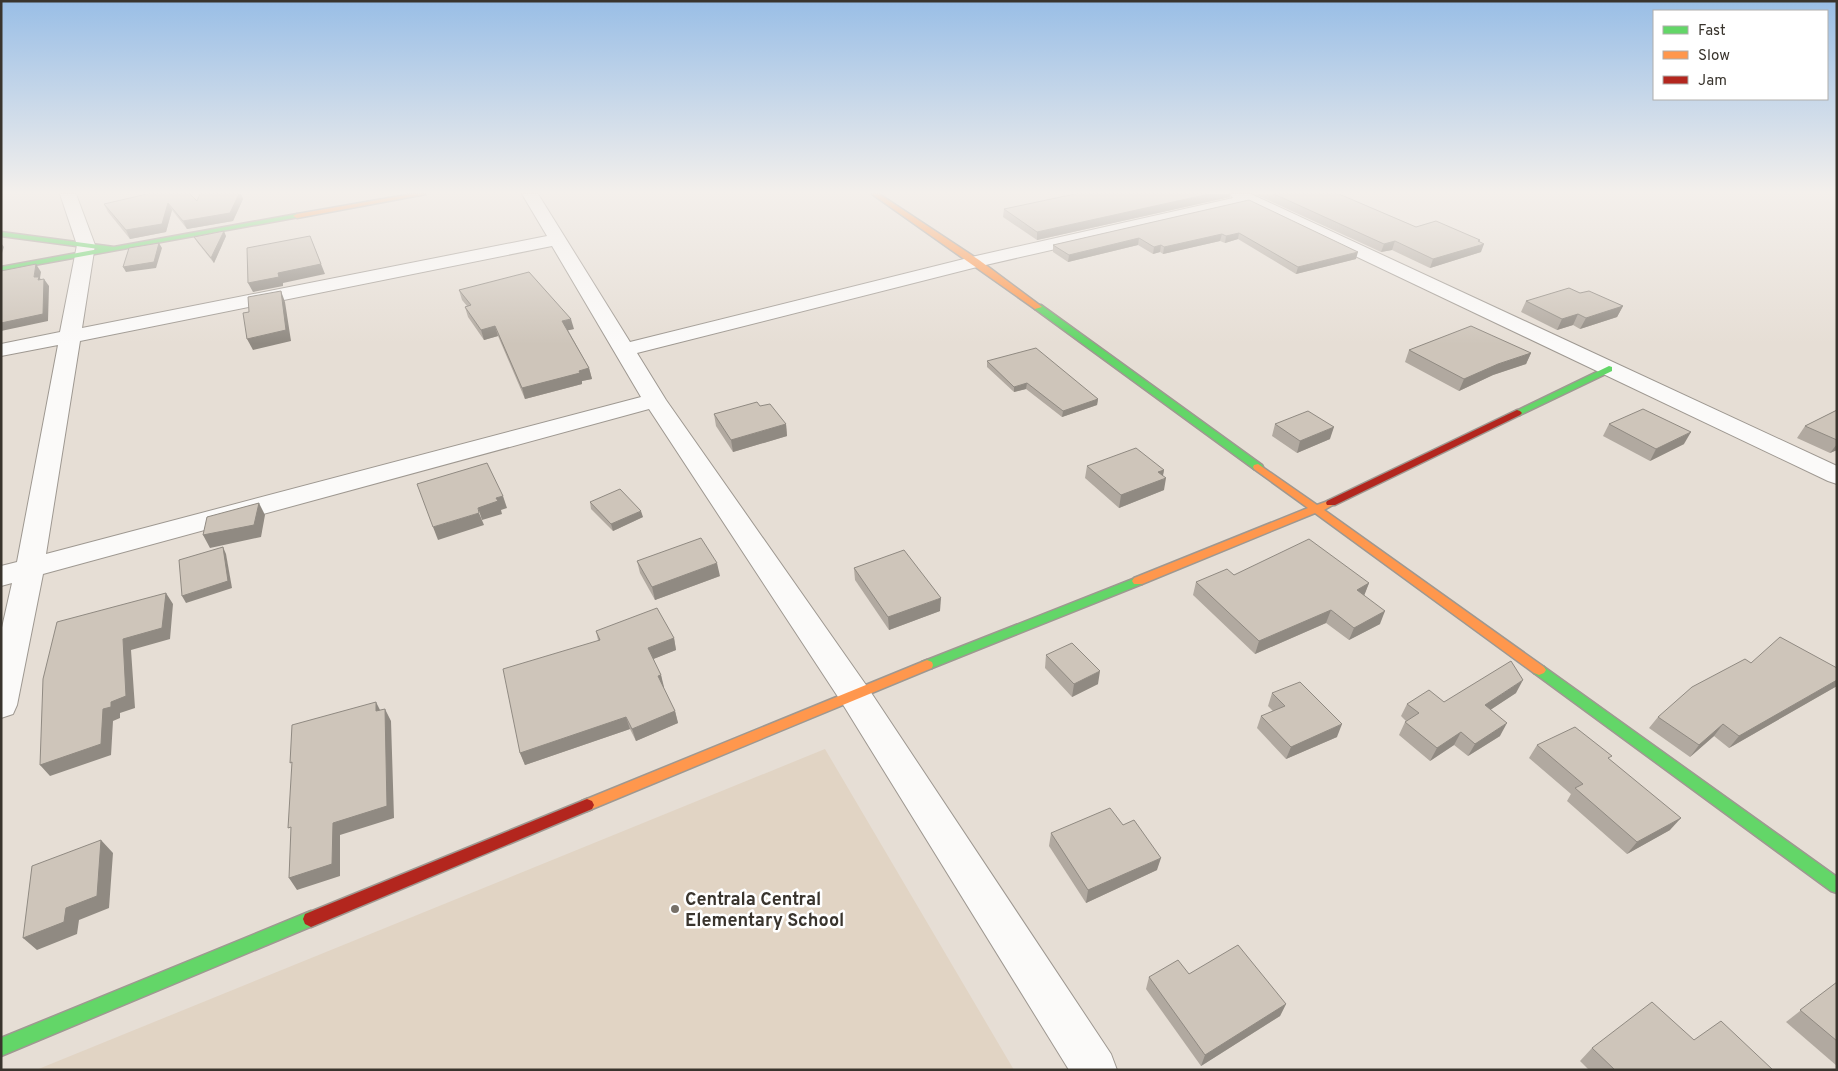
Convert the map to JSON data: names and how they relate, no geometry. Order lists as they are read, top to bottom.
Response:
{
  "places": ["Centrala Central Elementary School"],
  "legend": ["Fast", "Slow", "Jam"]
}
